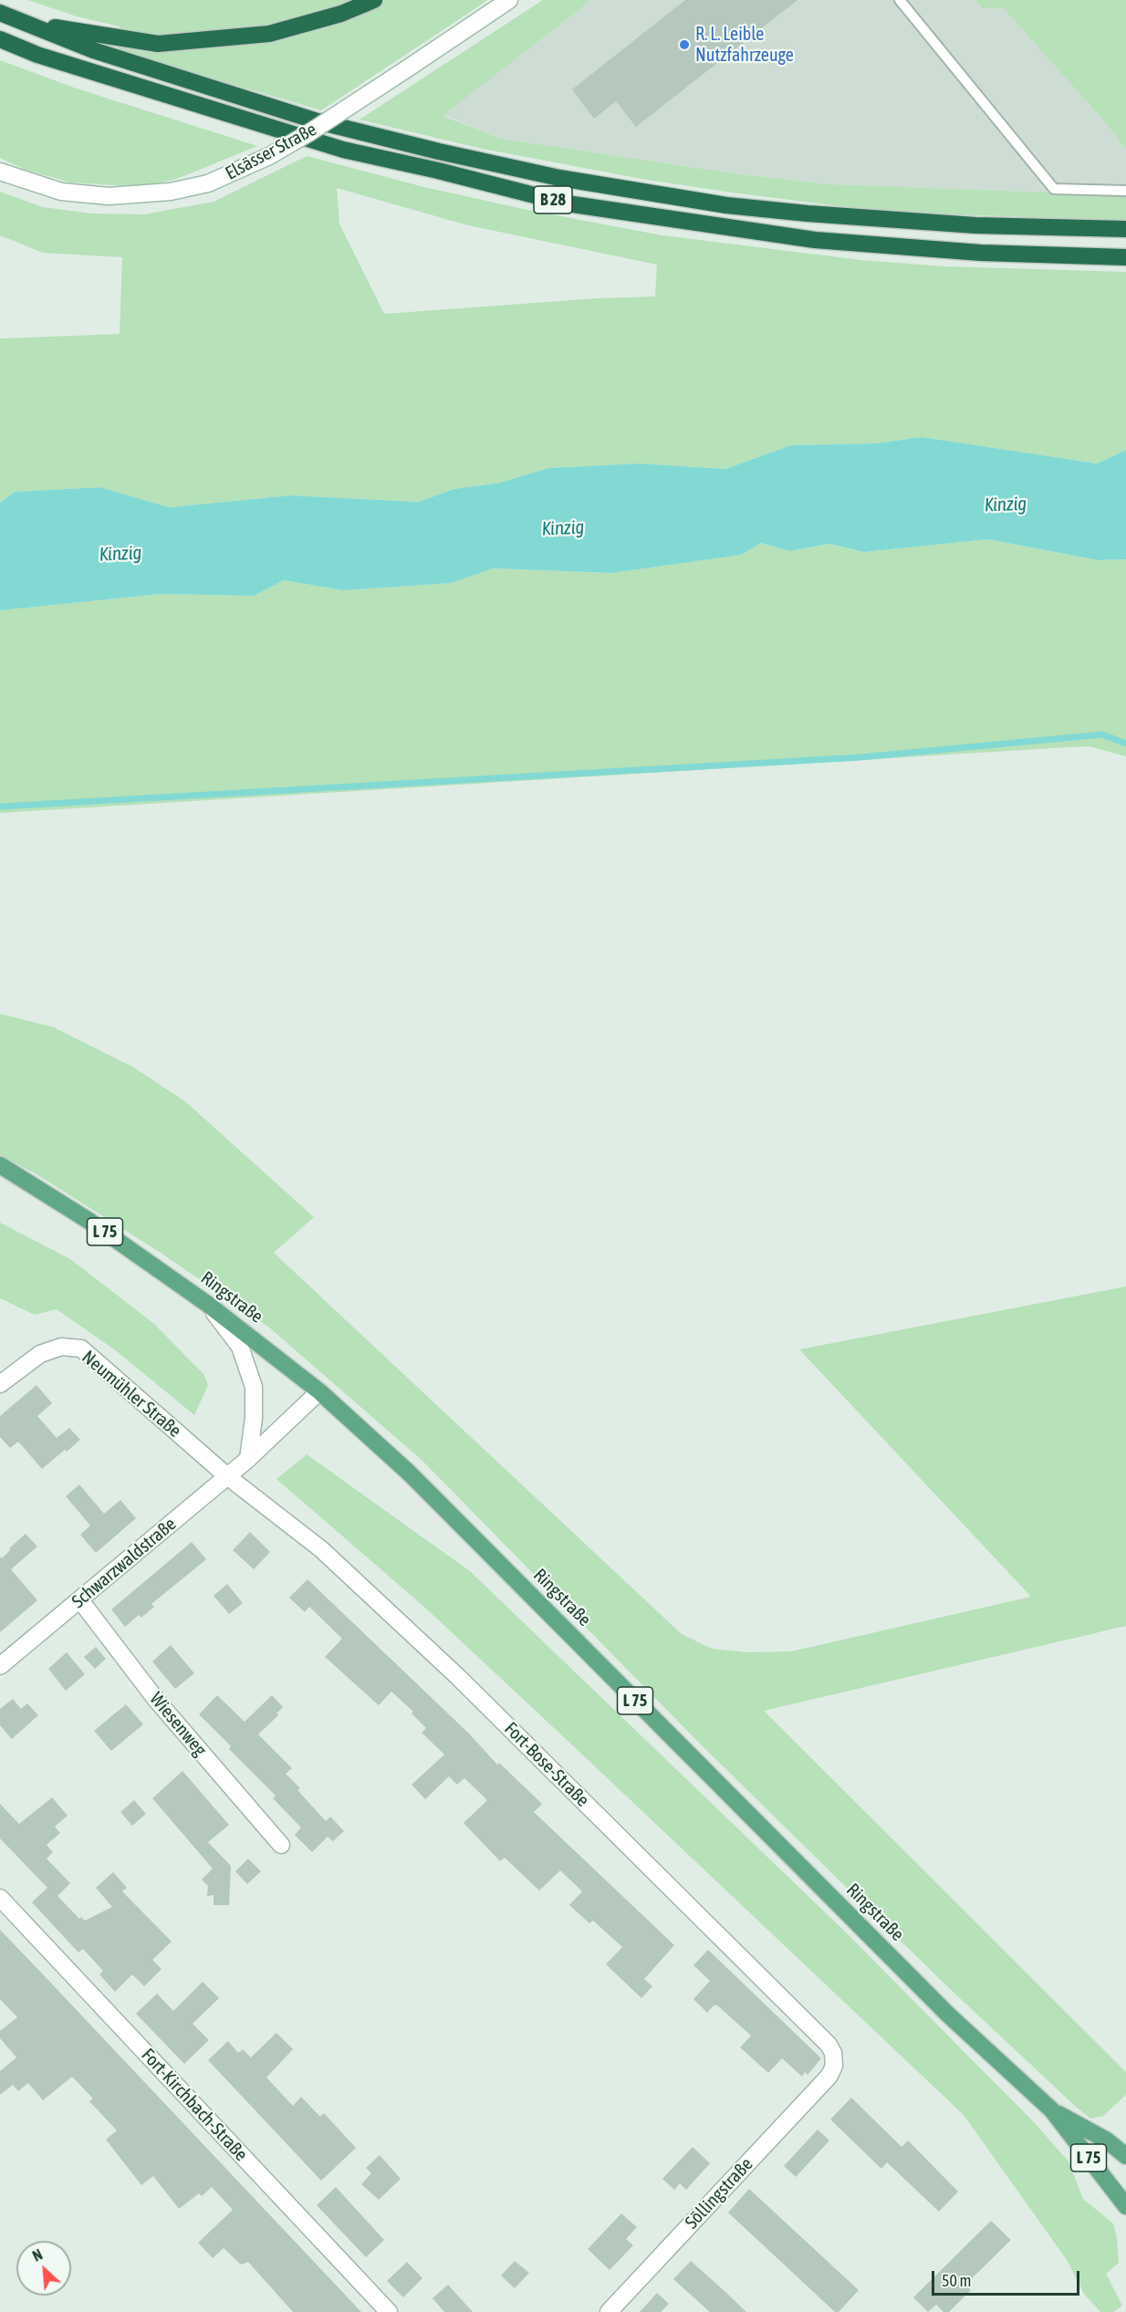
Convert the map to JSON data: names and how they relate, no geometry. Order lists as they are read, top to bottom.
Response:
{
  "streets": {
    "highway": ["B 28"],
    "main road": ["L 75", "Ringstraße"],
    "street": [
      "Elsässer Straße",
      "Neumühler Straße",
      "Schwarzwaldstraße",
      "Wiesenweg",
      "Fort-Bose-Straße",
      "Fort-Kirchbach-Straße",
      "Söllingstraße"
    ]
  },
  "crossings": [
    ["Ringstraße", "Schwarzwaldstraße"],
    ["Neumühler Straße", "Schwarzwaldstraße"],
    ["Neumühler Straße", "Fort-Bose-Straße"],
    ["Schwarzwaldstraße", "Wiesenweg"],
    ["Schwarzwaldstraße", "Fort-Bose-Straße"],
    ["Fort-Bose-Straße", "Söllingstraße"]
  ],
  "water": ["Kinzig"],
  "places": ["R. L. Leible Nutzfahrzeuge"],
  "scale_bar": "50 m",
  "north": "top left"
}
